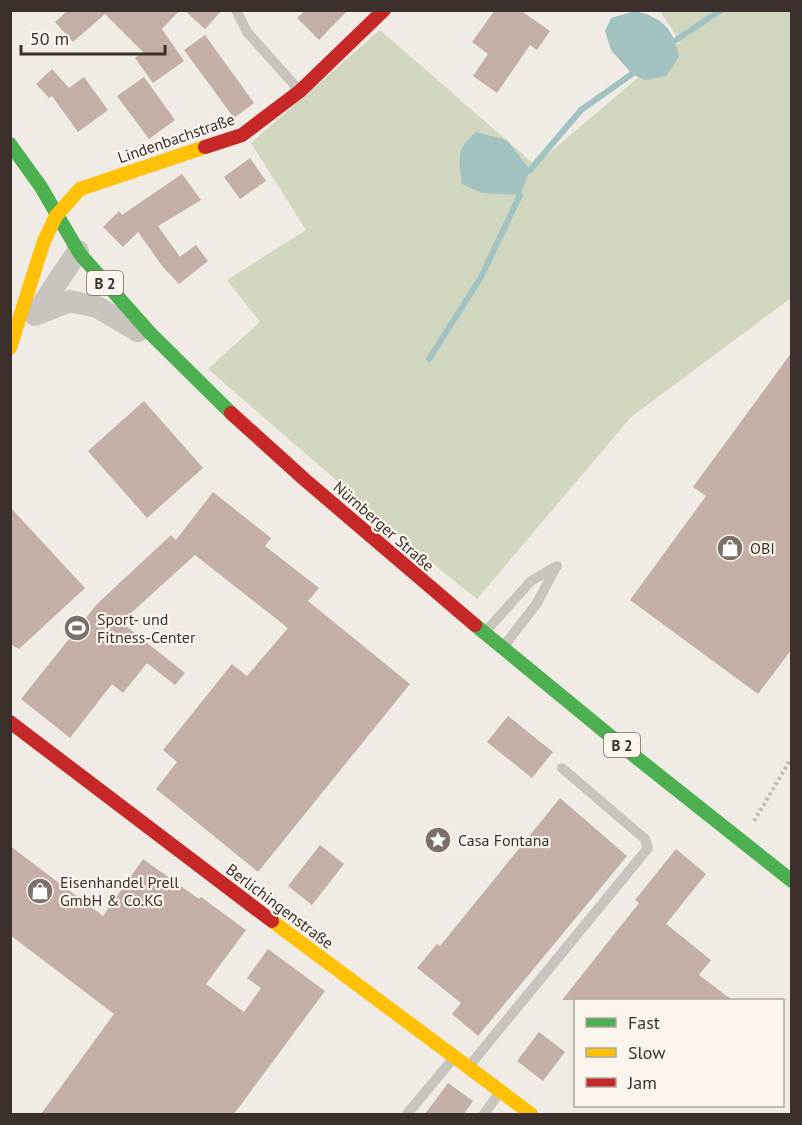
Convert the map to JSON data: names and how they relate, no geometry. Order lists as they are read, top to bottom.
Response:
{
  "streets": {
    "street": [
      "Lindenbachstraße",
      "B 2",
      "Nürnberger Straße",
      "Berlichingenstraße"
    ]
  },
  "crossings": [
    ["Lindenbachstraße", "Nürnberger Straße"]
  ],
  "places": {
    "shop": ["OBI", "Eisenhandel Prell GmbH & Co.KG"],
    "sports": ["Sport- und Fitness-Center"],
    "place": ["Casa Fontana"]
  },
  "legend": ["Fast", "Slow", "Jam"],
  "scale_bar": "50 m"
}
